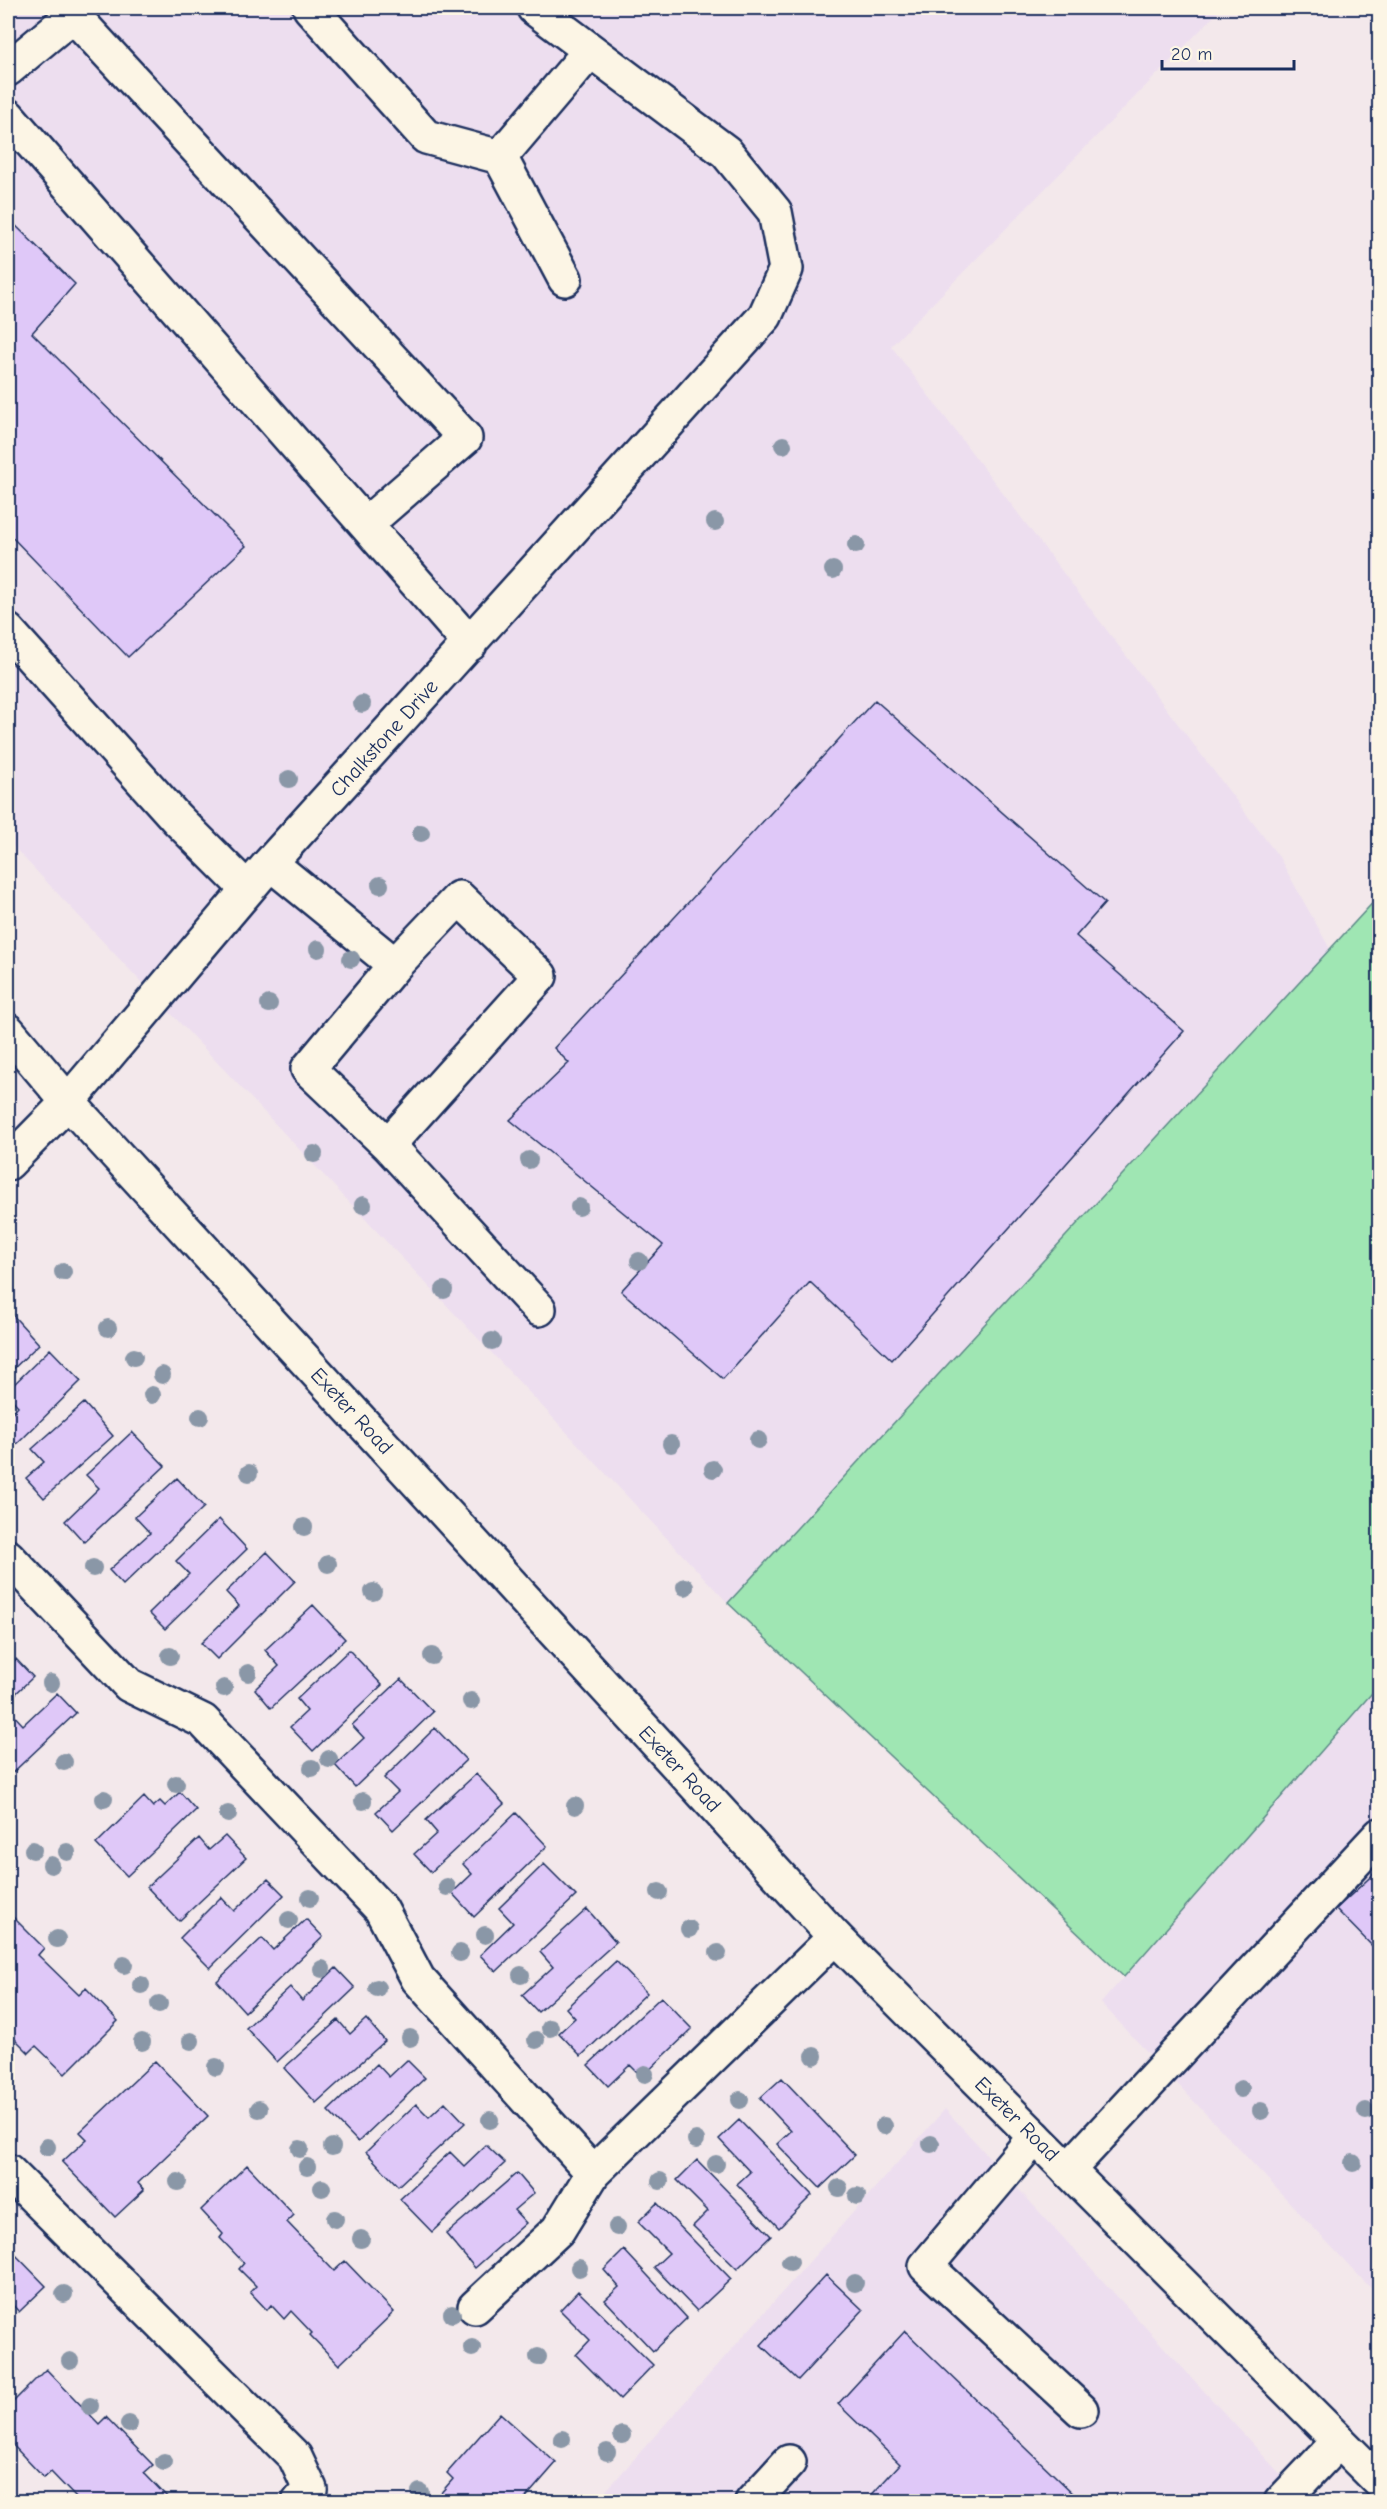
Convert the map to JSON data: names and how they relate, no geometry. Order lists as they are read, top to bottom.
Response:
{
  "streets": {
    "main road": ["Chalkstone Drive", "Exeter Road"]
  },
  "crossings": [
    ["Chalkstone Drive", "Exeter Road"]
  ],
  "scale_bar": "20 m"
}
